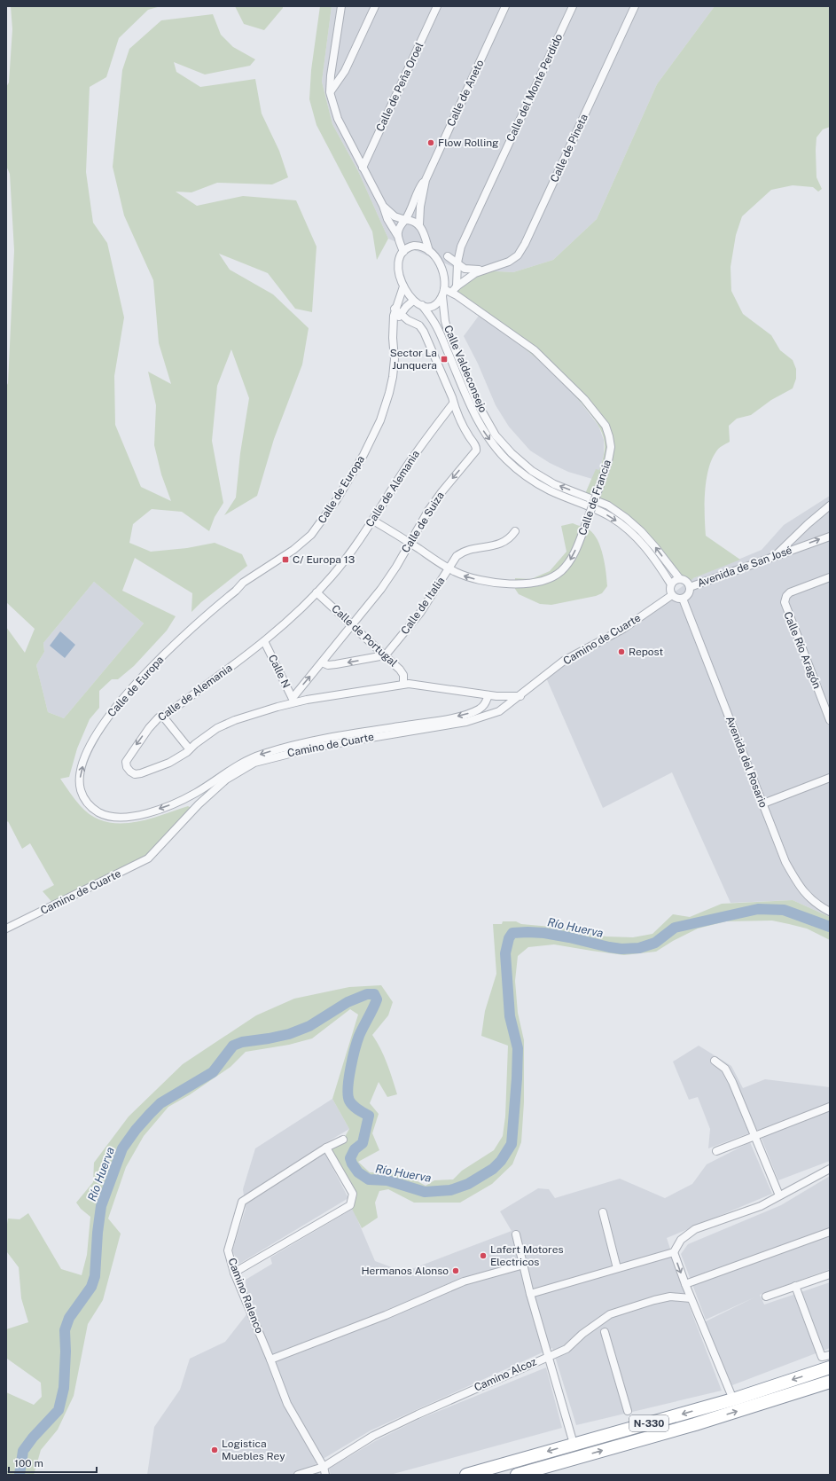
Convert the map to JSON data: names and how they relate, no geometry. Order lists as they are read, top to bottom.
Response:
{
  "streets": {
    "highway": ["N-330"],
    "street": [
      "Calle de Peña Oroel",
      "Calle del Monte Perdido",
      "Calle de Aneto",
      "Calle de Pineta",
      "Calle Valdeconsejo",
      "Calle de Alemania",
      "Calle de Europa",
      "Calle de Francia",
      "Calle de Suiza",
      "Avenida de San José",
      "Calle de Italia",
      "Calle de Portugal",
      "Camino de Cuarte",
      "Calle Río Aragón",
      "Calle N",
      "Avenida del Rosario",
      "Camino Ralenco",
      "Camino Alcoz"
    ]
  },
  "crossings": [
    ["Calle del Monte Perdido", "Calle de Pineta"],
    ["Calle del Monte Perdido", "Calle de Francia"],
    ["Calle de Pineta", "Calle de Francia"],
    ["Calle Valdeconsejo", "Calle de Europa"],
    ["Calle Valdeconsejo", "Calle de Francia"],
    ["Calle Valdeconsejo", "Avenida de San José"],
    ["Calle Valdeconsejo", "Camino de Cuarte"],
    ["Calle Valdeconsejo", "Avenida del Rosario"],
    ["Calle de Alemania", "Calle de Europa"],
    ["Calle de Alemania", "Calle de Francia"],
    ["Calle de Alemania", "Calle de Suiza"],
    ["Calle de Alemania", "Calle de Portugal"],
    ["Calle de Alemania", "Camino de Cuarte"],
    ["Calle de Alemania", "Calle N"],
    ["Calle de Europa", "Calle de Francia"],
    ["Calle de Europa", "Calle de Suiza"],
    ["Calle de Francia", "Calle de Suiza"],
    ["Calle de Francia", "Calle de Italia"],
    ["Calle de Suiza", "Calle de Portugal"],
    ["Calle de Suiza", "Calle N"],
    ["Avenida de San José", "Camino de Cuarte"],
    ["Avenida de San José", "Avenida del Rosario"],
    ["Calle de Italia", "Calle de Portugal"],
    ["Camino de Cuarte", "Avenida del Rosario"],
    ["Camino Ralenco", "Camino Alcoz"]
  ],
  "water": ["Río Huerva"],
  "places": {
    "other": [
      "Flow Rolling",
      "Repost",
      "Lafert Motores Electricos",
      "Hermanos Alonso",
      "Logistica Muebles Rey"
    ],
    "transit": ["Sector La Junquera", "C/ Europa 13"]
  },
  "scale_bar": "100 m"
}
